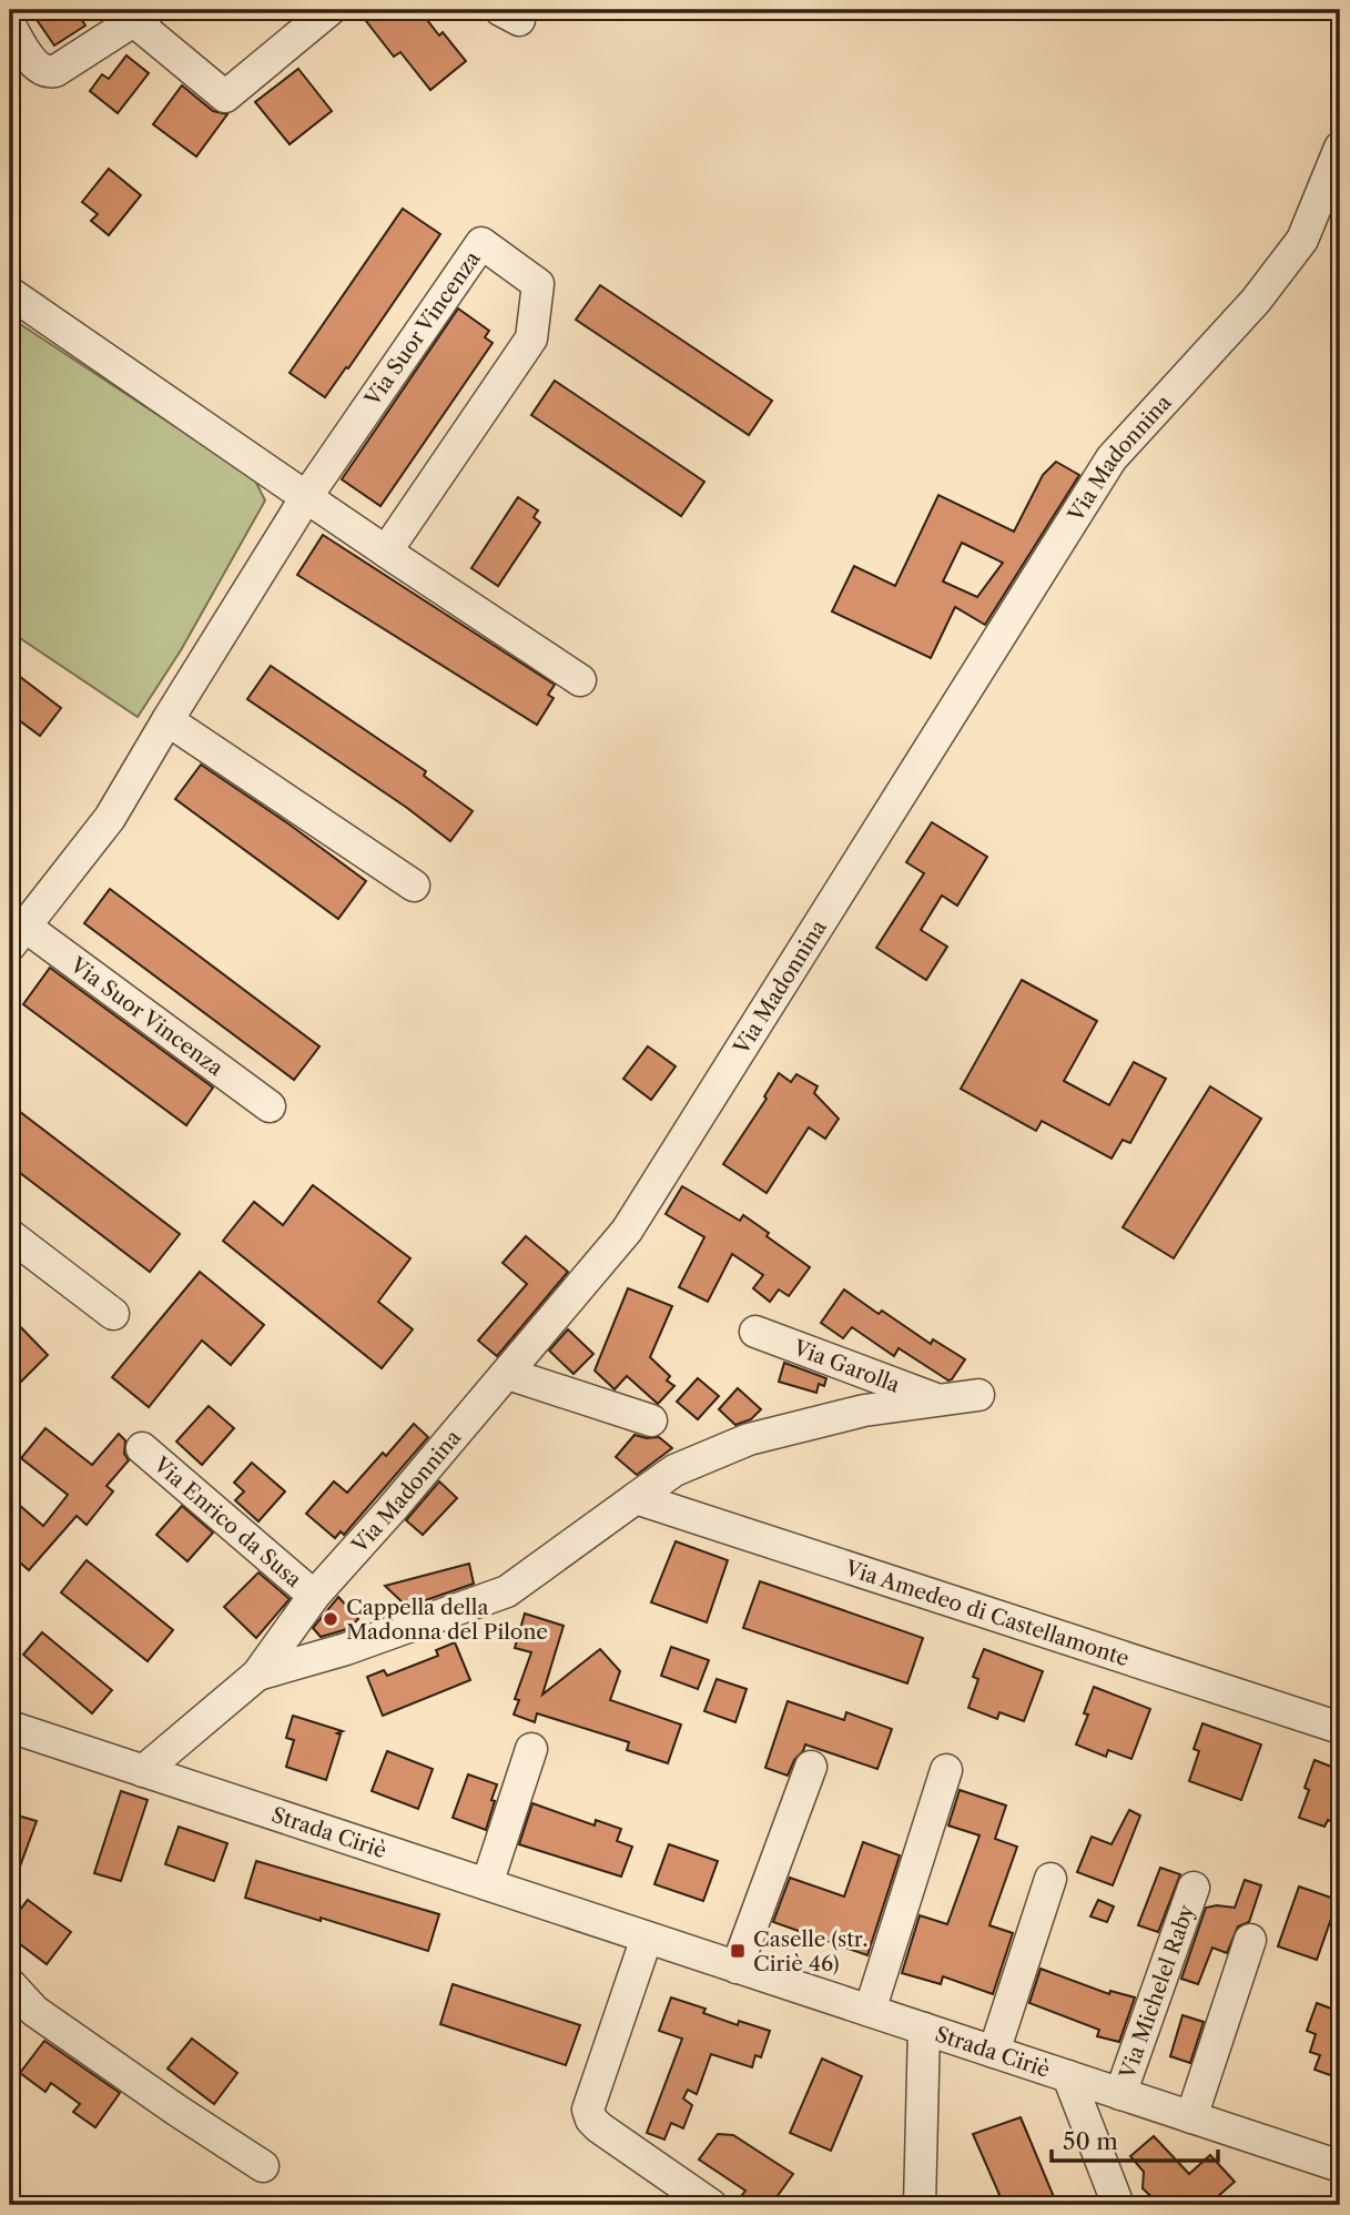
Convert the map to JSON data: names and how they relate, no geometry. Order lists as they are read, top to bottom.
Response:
{
  "streets": {
    "street": [
      "Via Suor Vincenza",
      "Via Madonnina",
      "Via Garolla",
      "Via Enrico da Susa",
      "Via Amedeo di Castellamonte",
      "Strada Ciriè",
      "Via Michelel Raby"
    ]
  },
  "crossings": [
    ["Via Madonnina", "Via Enrico da Susa"],
    ["Via Madonnina", "Strada Ciriè"],
    ["Strada Ciriè", "Via Michelel Raby"]
  ],
  "places": {
    "other": ["Cappella della Madonna del Pilone"],
    "transit": ["Caselle (str. Ciriè 46)"]
  },
  "scale_bar": "50 m"
}
